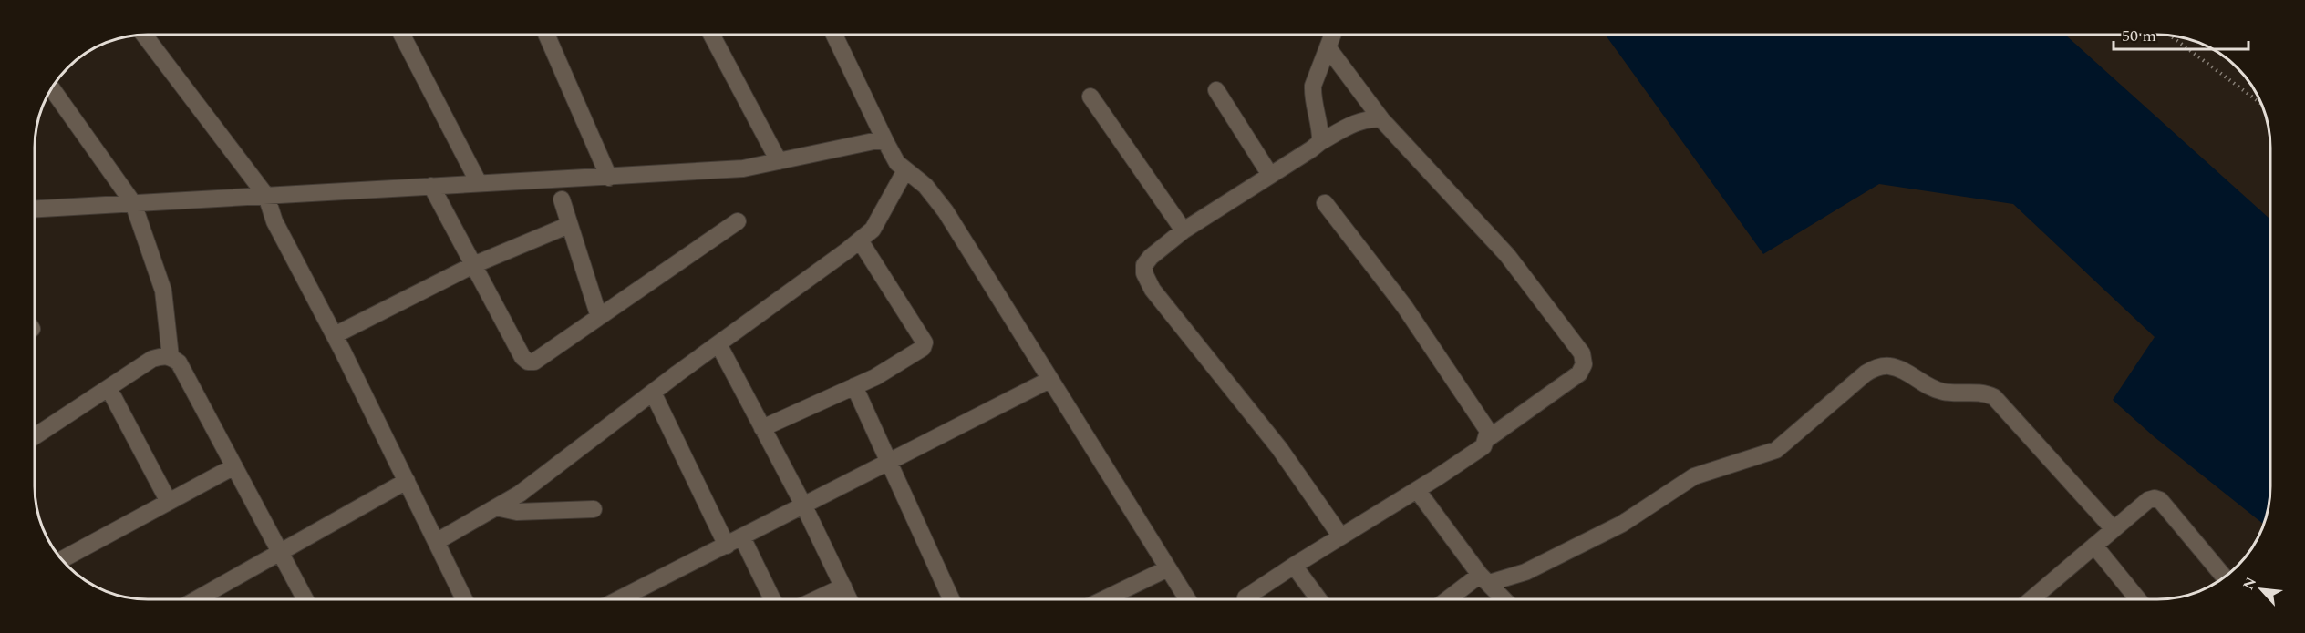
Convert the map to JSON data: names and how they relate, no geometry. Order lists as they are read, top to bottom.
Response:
{
  "scale_bar": "50 m",
  "north": "top left"
}
